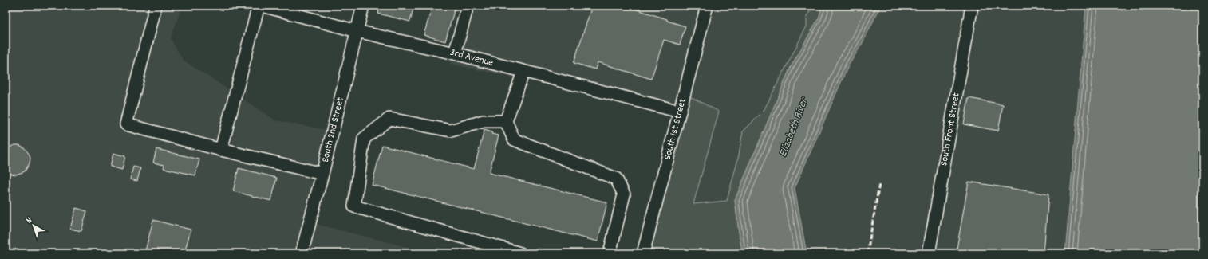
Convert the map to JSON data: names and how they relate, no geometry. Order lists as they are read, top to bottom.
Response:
{
  "streets": {
    "street": [
      "3rd Avenue",
      "South Front Street",
      "South 2nd Street",
      "South 1st Street"
    ]
  },
  "crossings": [
    ["3rd Avenue", "South 2nd Street"],
    ["3rd Avenue", "South 1st Street"]
  ],
  "water": ["Elizabeth River"],
  "north": "top left"
}
